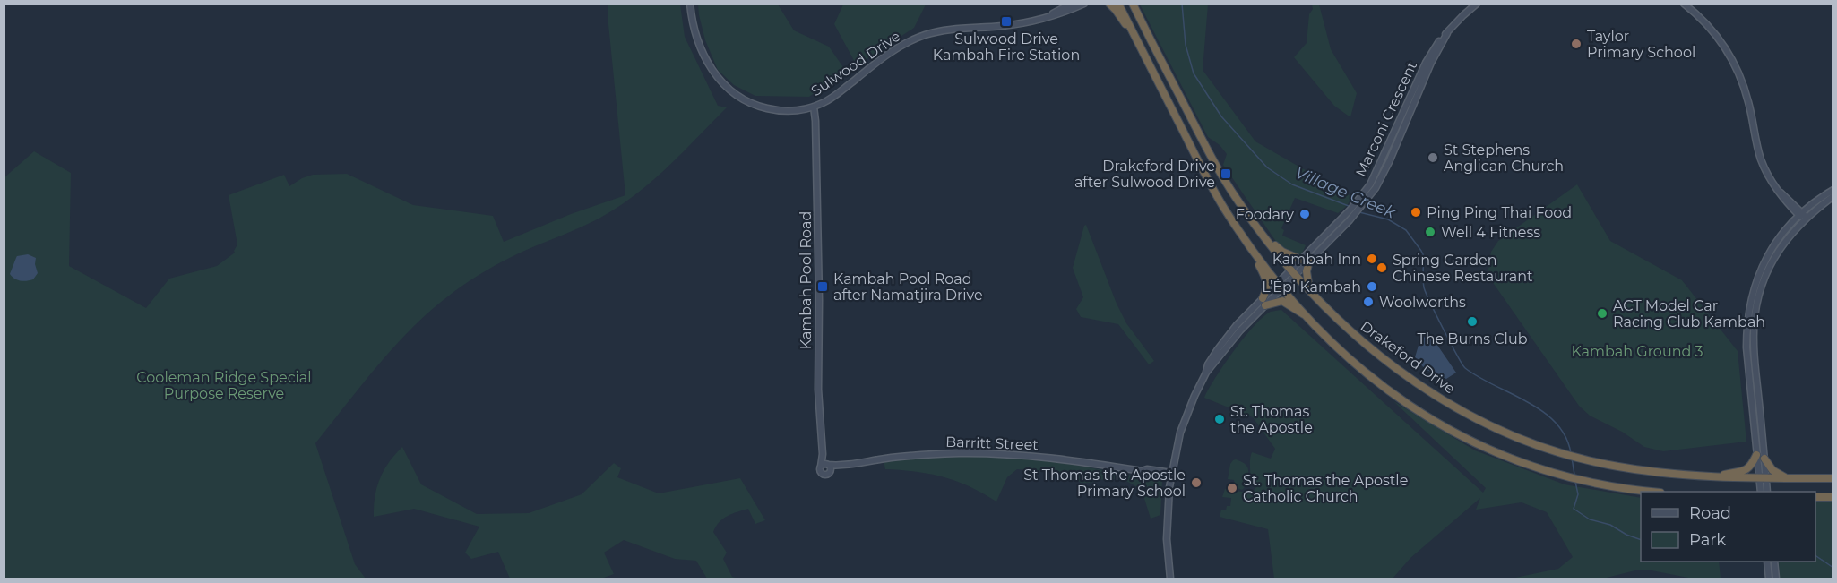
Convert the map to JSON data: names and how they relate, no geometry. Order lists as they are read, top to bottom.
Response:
{
  "streets": {
    "highway": ["Drakeford Drive"],
    "street": [
      "Sulwood Drive",
      "Marconi Crescent",
      "Kambah Pool Road",
      "Barritt Street"
    ]
  },
  "crossings": [
    ["Sulwood Drive", "Kambah Pool Road"],
    ["Marconi Crescent", "Drakeford Drive"],
    ["Marconi Crescent", "Barritt Street"],
    ["Kambah Pool Road", "Barritt Street"]
  ],
  "water": ["Village Creek"],
  "parks": ["Kambah Ground 3", "Cooleman Ridge Special Purpose Reserve"],
  "places": {
    "transit": ["Sulwood Drive Kambah Fire Station", "Drakeford Drive after Sulwood Drive", "Kambah Pool Road after Namatjira Drive"],
    "other": [
      "Taylor Primary School",
      "St Stephens Anglican Church",
      "Ping Ping Thai Food",
      "Foodary",
      "Well 4 Fitness",
      "Kambah Inn",
      "Spring Garden Chinese Restaurant",
      "L’Épi Kambah",
      "Woolworths",
      "ACT Model Car Racing Club Kambah",
      "The Burns Club",
      "St. Thomas the Apostle",
      "St Thomas the Apostle Primary School",
      "St. Thomas the Apostle Catholic Church"
    ]
  },
  "legend": ["Road", "Park"]
}
